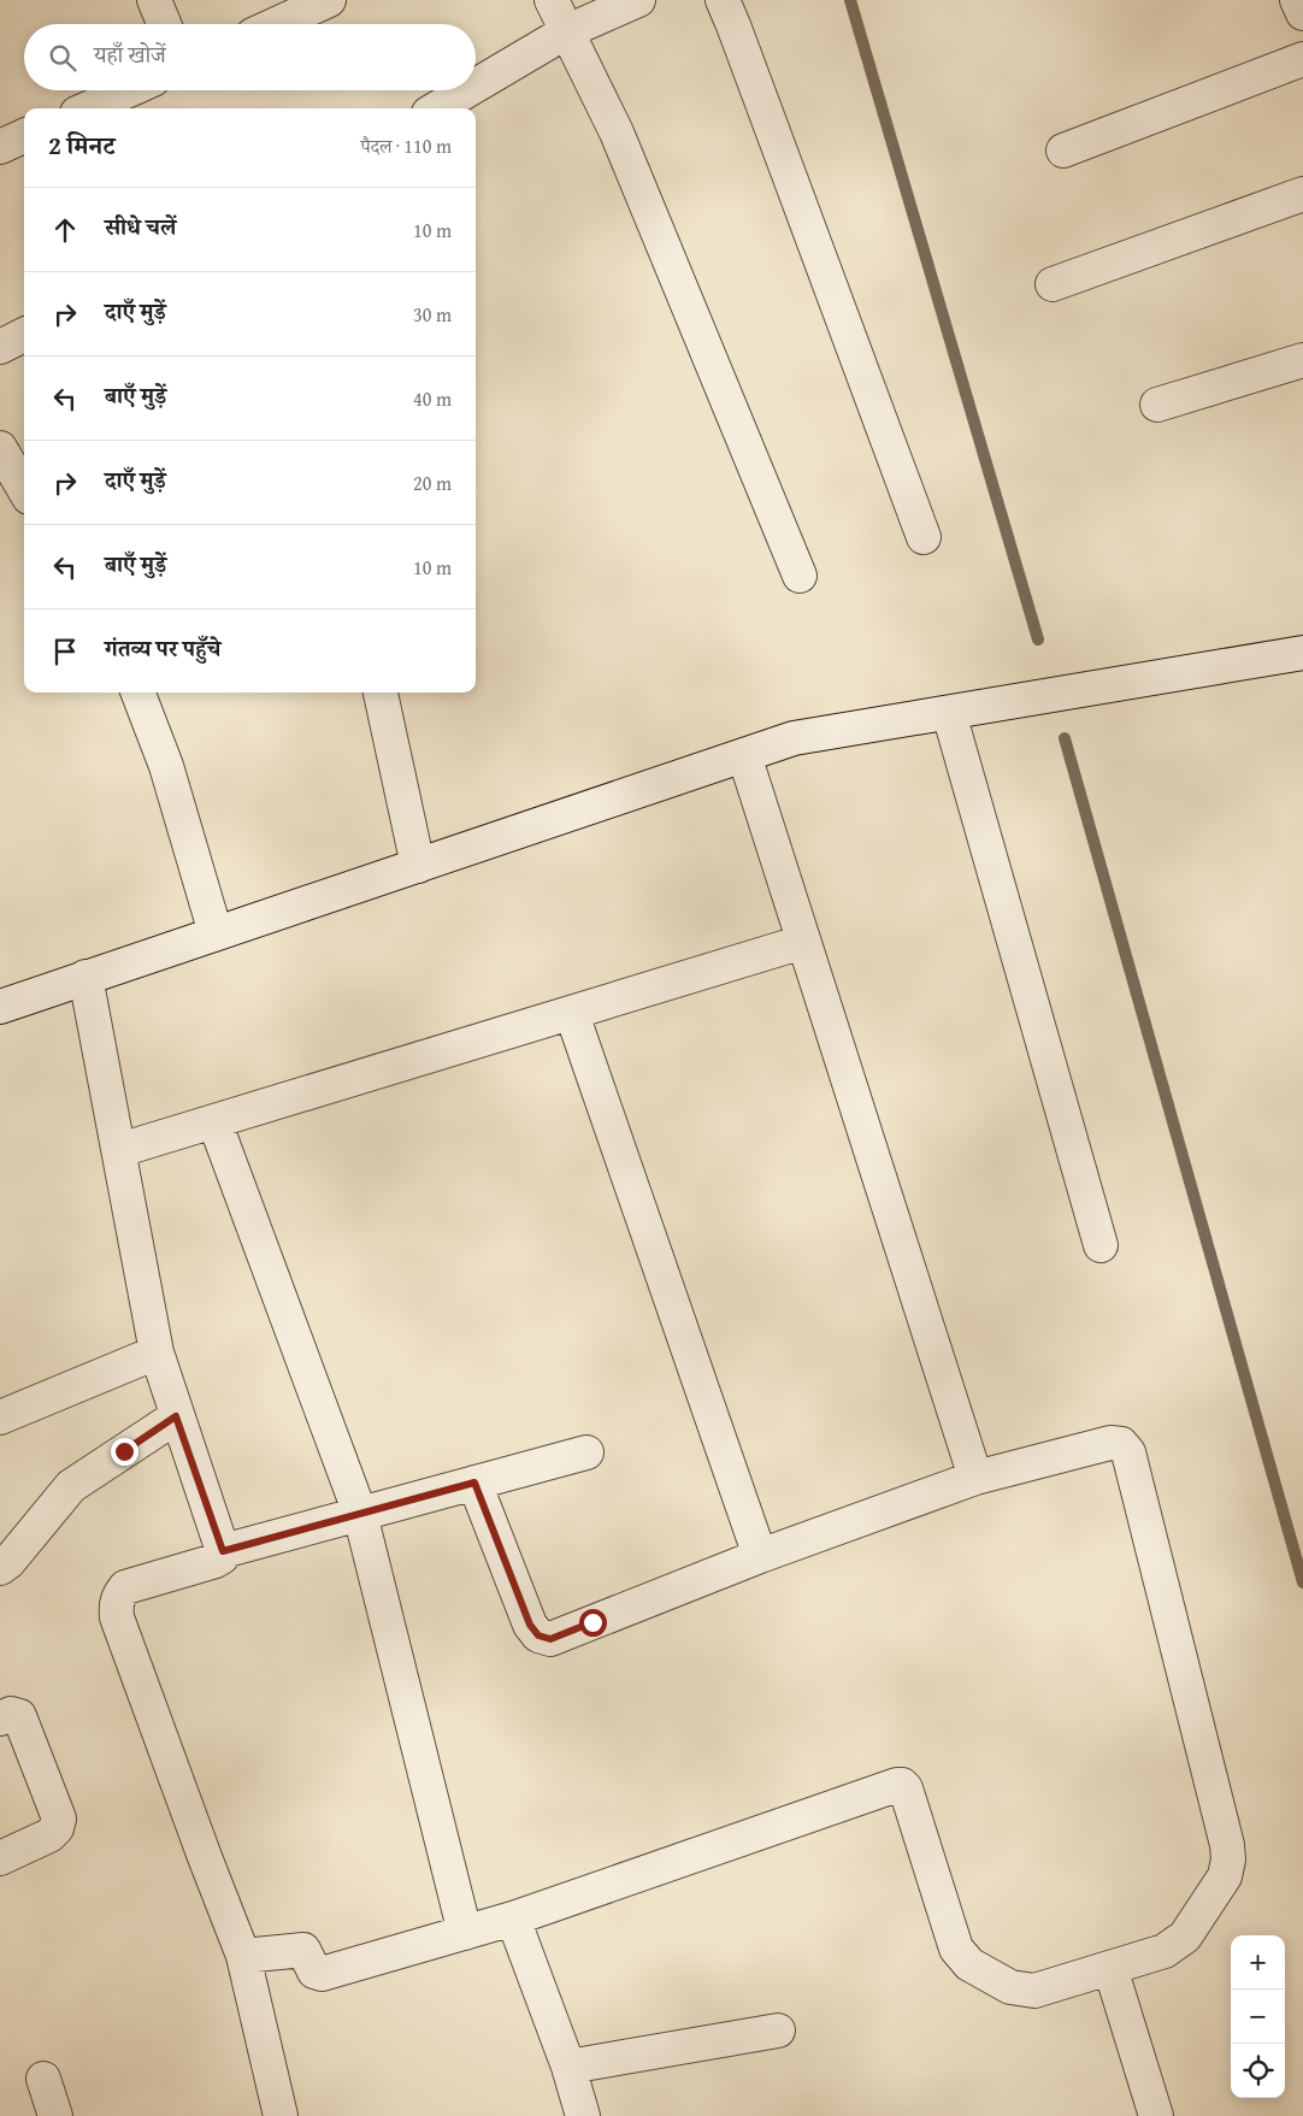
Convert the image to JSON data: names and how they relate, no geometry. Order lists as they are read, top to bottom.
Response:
{
  "page": {
    "search": "यहाँ खोजें",
    "heading": ["2 मिनट", "पैदल · 110 m"],
    "list": [
      ["सीधे चलें", "10 m"],
      ["दाएँ मुड़ें", "30 m"],
      ["बाएँ मुड़ें", "40 m"],
      ["दाएँ मुड़ें", "20 m"],
      ["बाएँ मुड़ें", "10 m"],
      "गंतव्य पर पहुँचे"
    ],
    "map_buttons": ["+", "−"]
  }
}
